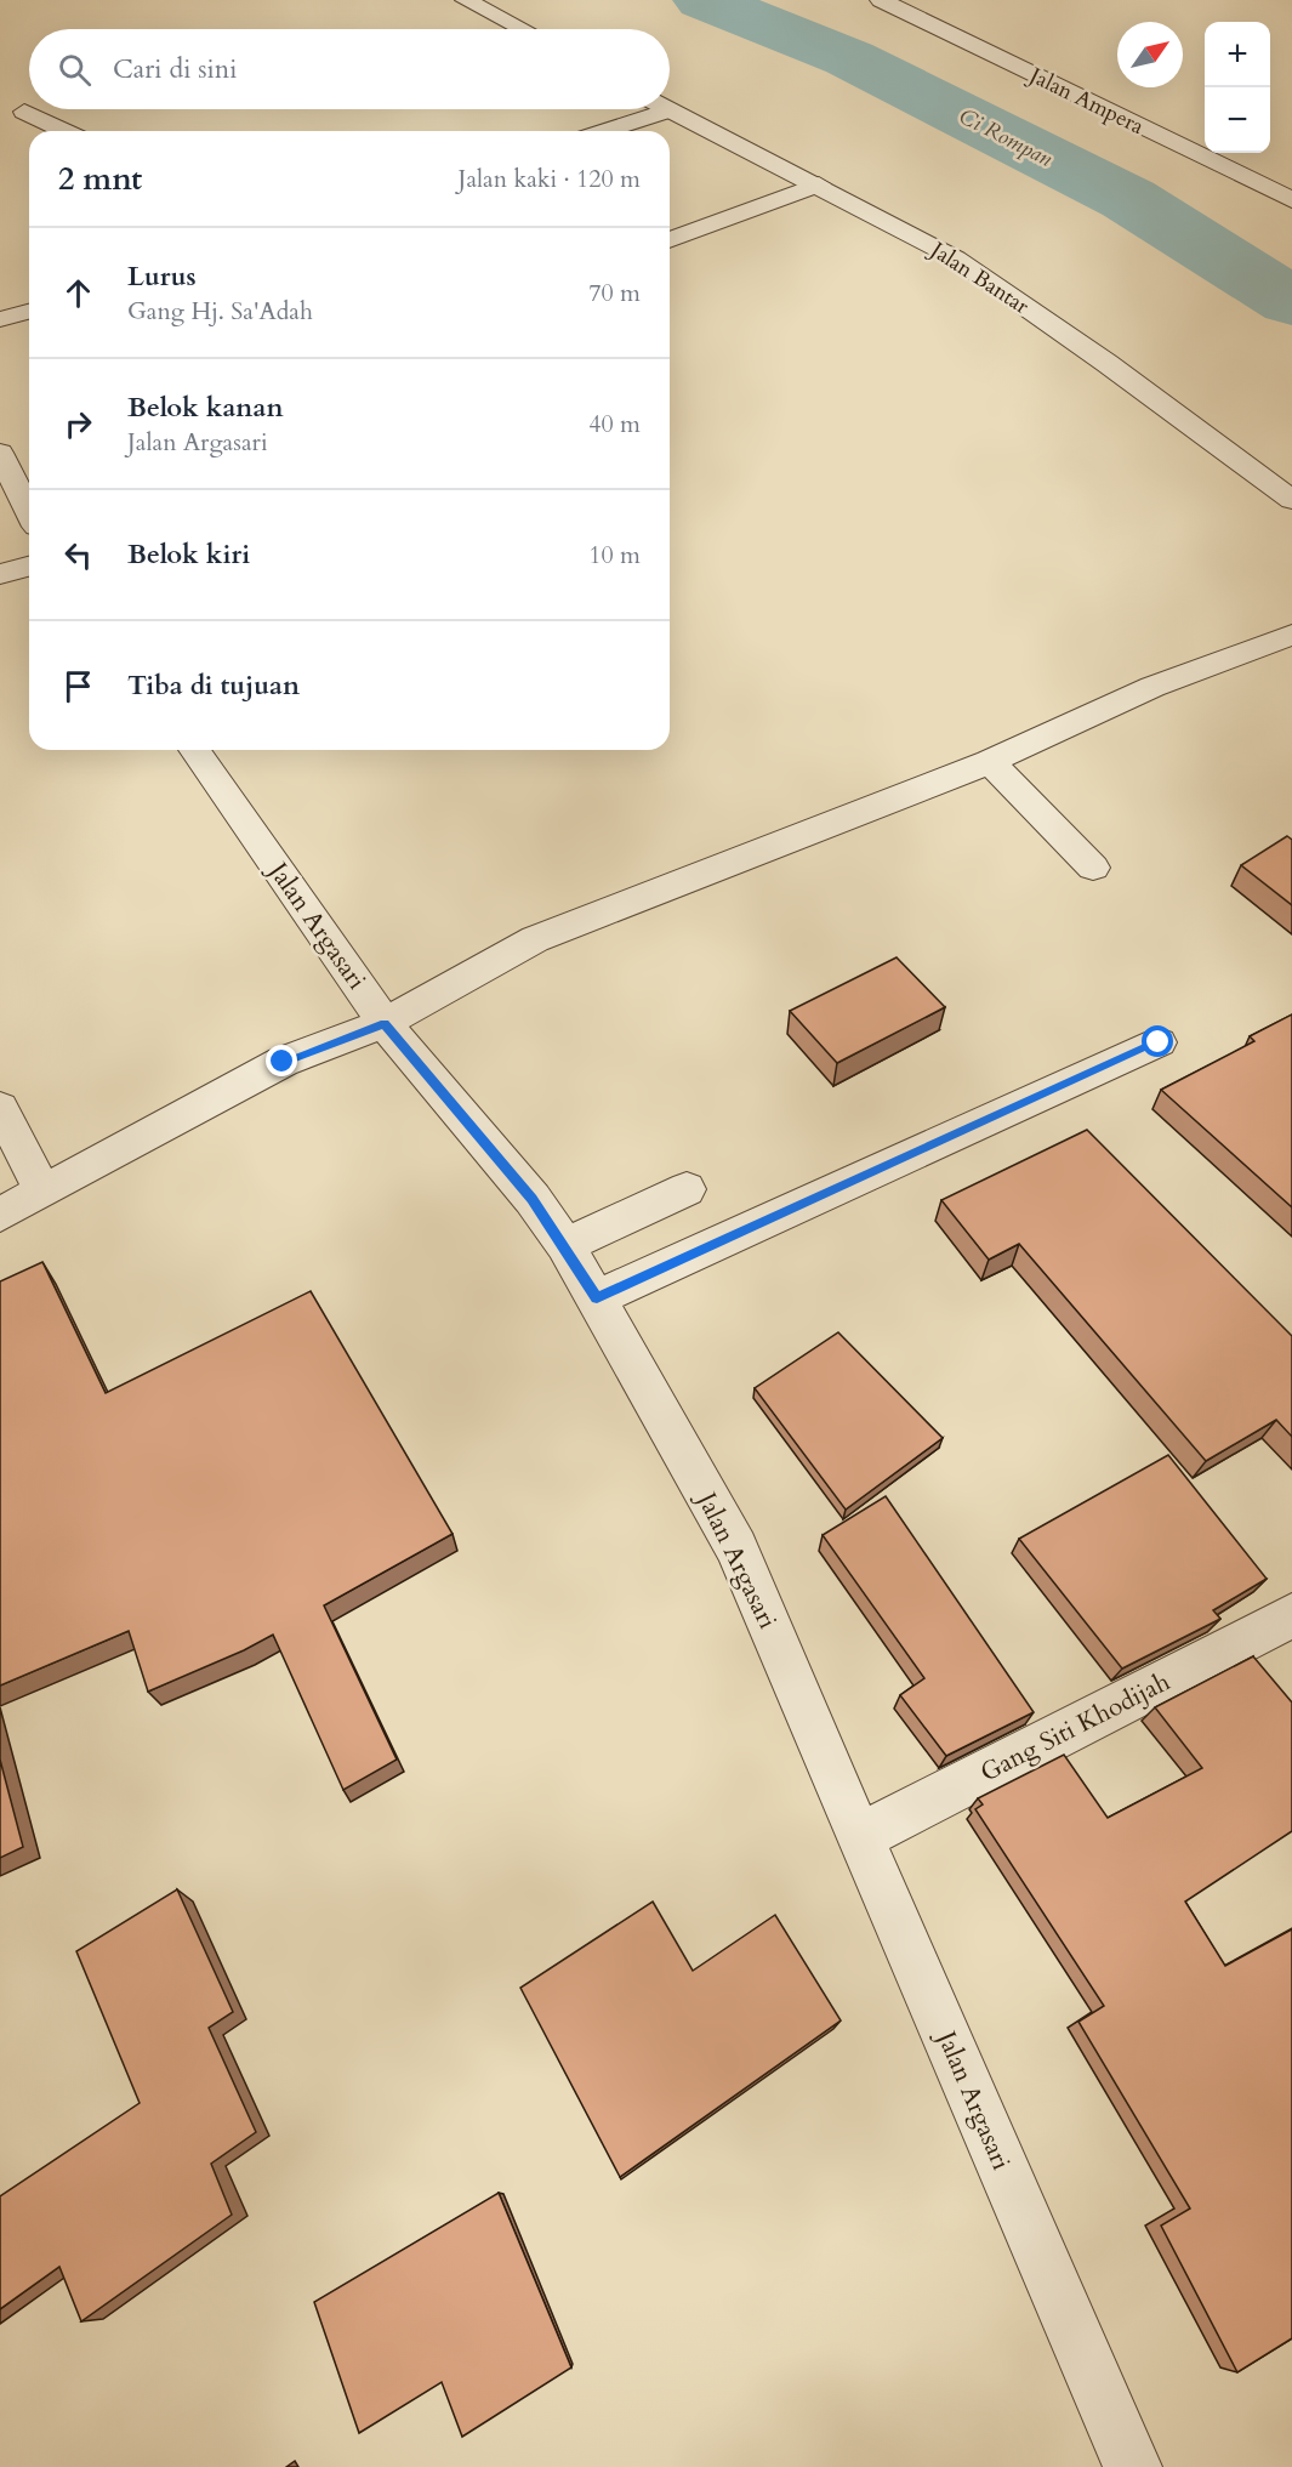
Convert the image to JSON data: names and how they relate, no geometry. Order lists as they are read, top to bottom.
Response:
{
  "streets": {
    "street": [
      "Jalan Ampera",
      "Jalan Bantar",
      "Jalan Argasari",
      "Gang Siti Khodijah"
    ]
  },
  "crossings": [
    ["Jalan Argasari", "Gang Siti Khodijah"]
  ],
  "water": ["Ci Rompan"],
  "north": "top right",
  "page": {
    "map_buttons": ["+", "−"],
    "search": "Cari di sini",
    "heading": ["2 mnt", "Jalan kaki · 120 m"],
    "list": [
      ["Lurus", "Gang Hj. Sa'Adah", "70 m"],
      ["Belok kanan", "Jalan Argasari", "40 m"],
      ["Belok kiri", "10 m"],
      "Tiba di tujuan"
    ]
  }
}
